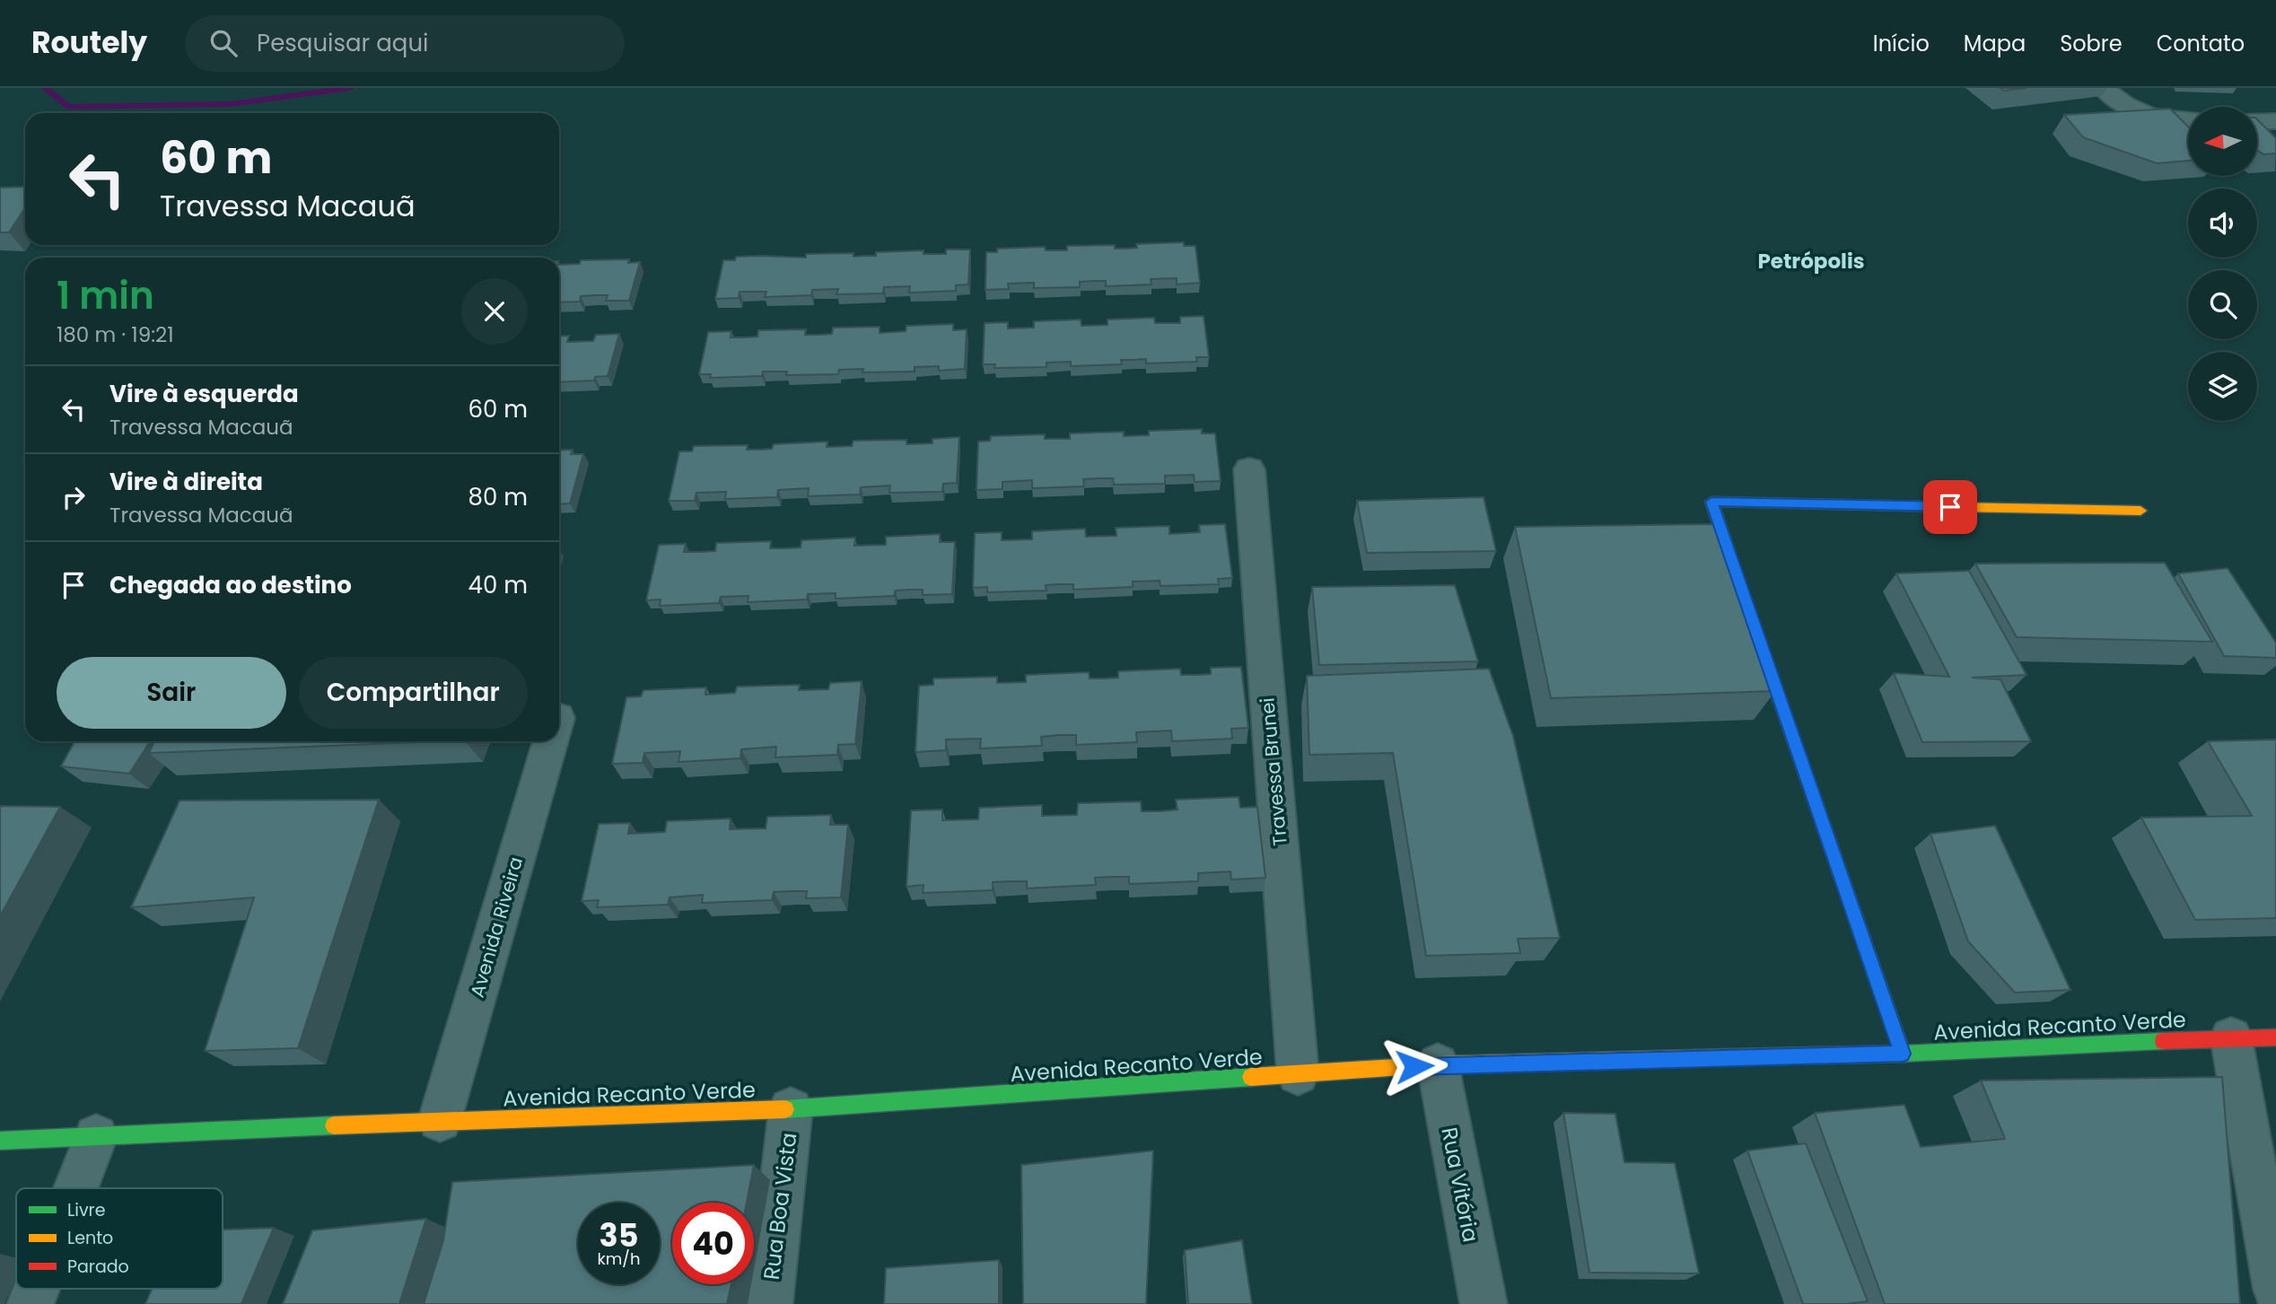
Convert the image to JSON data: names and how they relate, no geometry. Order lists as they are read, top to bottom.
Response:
{
  "streets": {
    "street": [
      "Travessa Brunei",
      "Avenida Riveira",
      "Avenida Recanto Verde",
      "Rua Vitória",
      "Rua Boa Vista"
    ]
  },
  "crossings": [
    ["Travessa Brunei", "Avenida Recanto Verde"],
    ["Avenida Riveira", "Avenida Recanto Verde"],
    ["Avenida Recanto Verde", "Rua Vitória"],
    ["Avenida Recanto Verde", "Rua Boa Vista"]
  ],
  "districts": ["Petrópolis"],
  "legend": ["Livre", "Lento", "Parado"],
  "north": "left",
  "page": {
    "header": "Routely",
    "search": "Pesquisar aqui",
    "nav": [
      "Início",
      "Mapa",
      "Sobre",
      "Contato"
    ],
    "turn": ["60 m", "Travessa Macauã"],
    "heading": ["1 min", "180 m · 19:21"],
    "list": [
      {
        "name": "Vire à esquerda",
        "note": "Travessa Macauã",
        "value": "60 m"
      },
      {
        "name": "Vire à direita",
        "note": "Travessa Macauã",
        "value": "80 m"
      },
      {
        "name": "Chegada ao destino",
        "value": "40 m"
      }
    ],
    "buttons": ["Sair", "Compartilhar"],
    "speed": "35 km/h",
    "limit": "40"
  }
}
